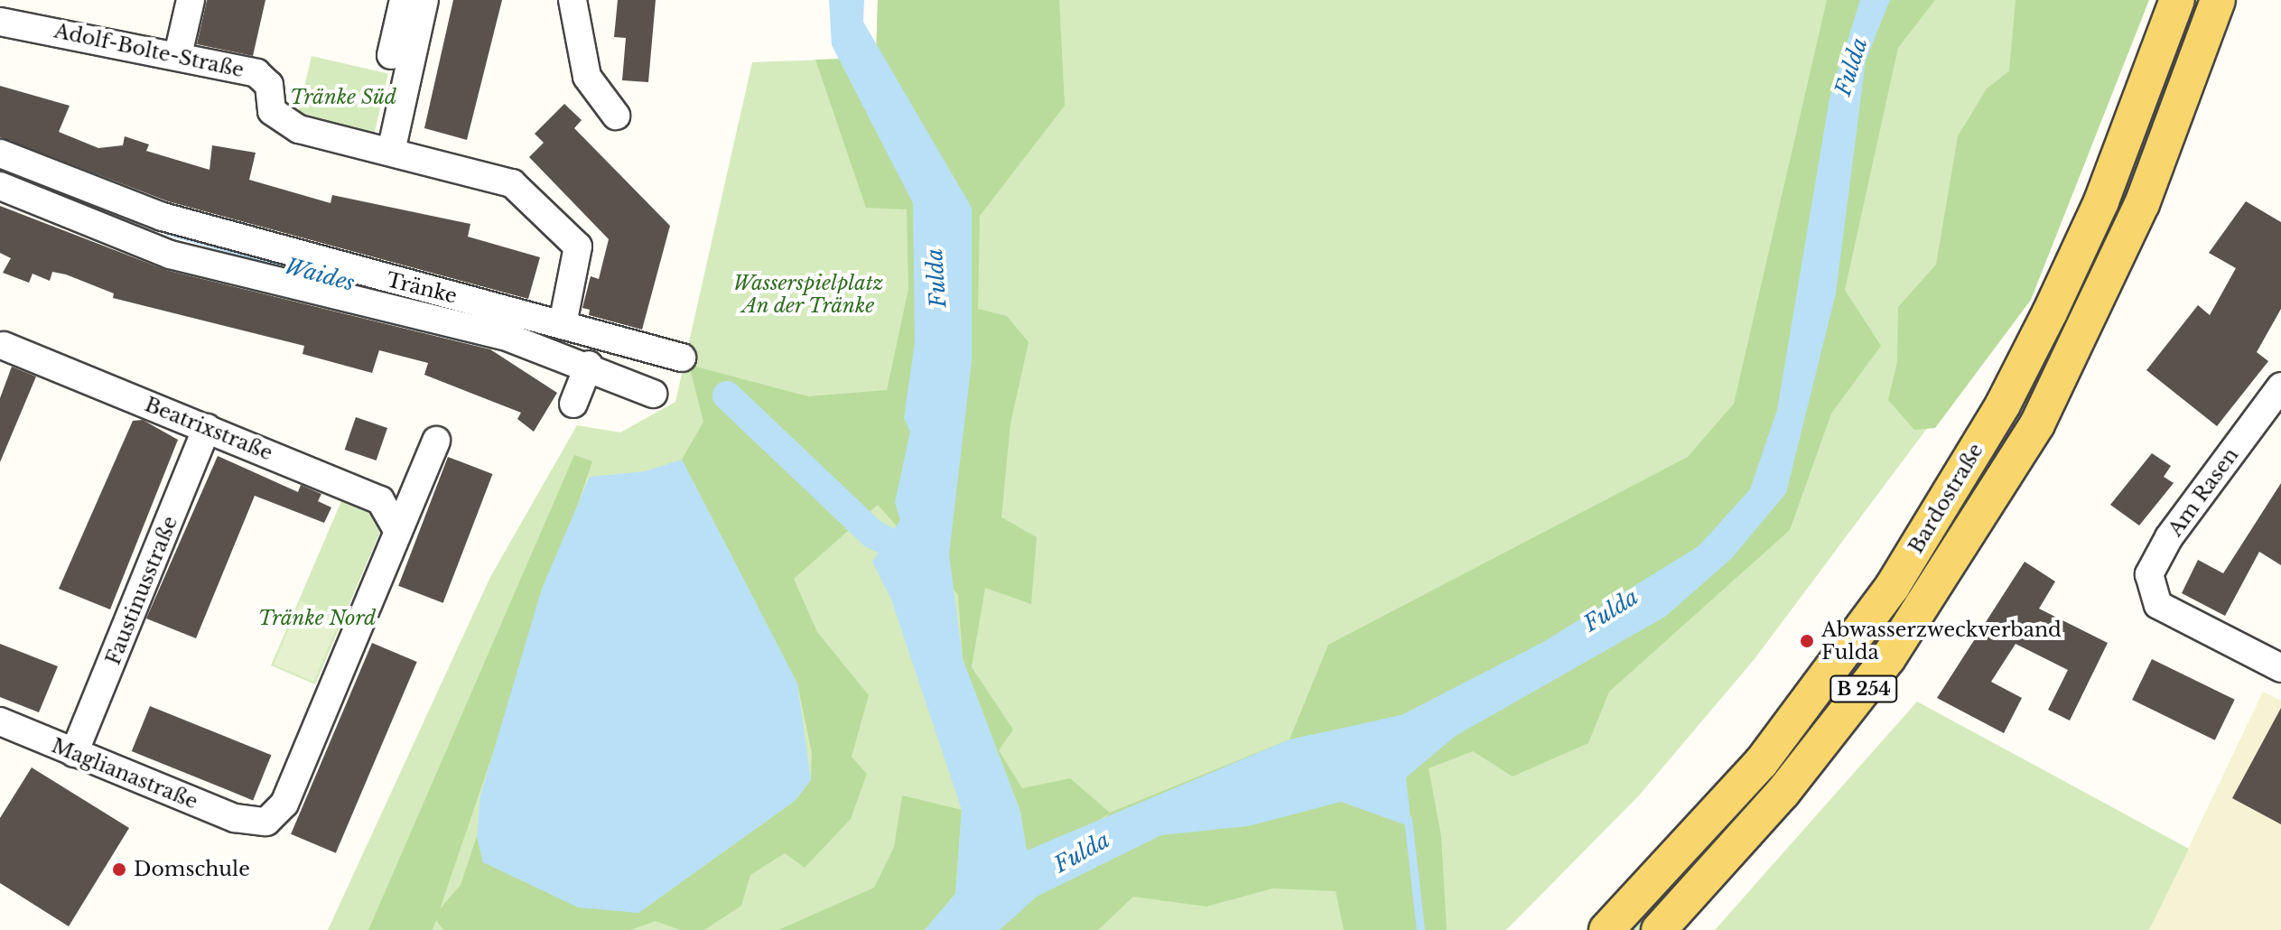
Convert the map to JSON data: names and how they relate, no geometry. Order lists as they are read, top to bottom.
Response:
{
  "streets": {
    "main road": ["Bardostraße", "B 254"],
    "street": [
      "Adolf-Bolte-Straße",
      "Tränke",
      "Beatrixstraße",
      "Am Rasen",
      "Faustinusstraße",
      "Maglianastraße"
    ]
  },
  "crossings": [
    ["Adolf-Bolte-Straße", "Tränke"],
    ["Beatrixstraße", "Faustinusstraße"],
    ["Beatrixstraße", "Maglianastraße"],
    ["Faustinusstraße", "Maglianastraße"]
  ],
  "water": ["Fulda", "Waides"],
  "parks": ["Tränke Süd", "Wasserspielplatz An der Tränke", "Tränke Nord"],
  "places": ["Abwasserzweckverband Fulda", "Domschule"]
}
